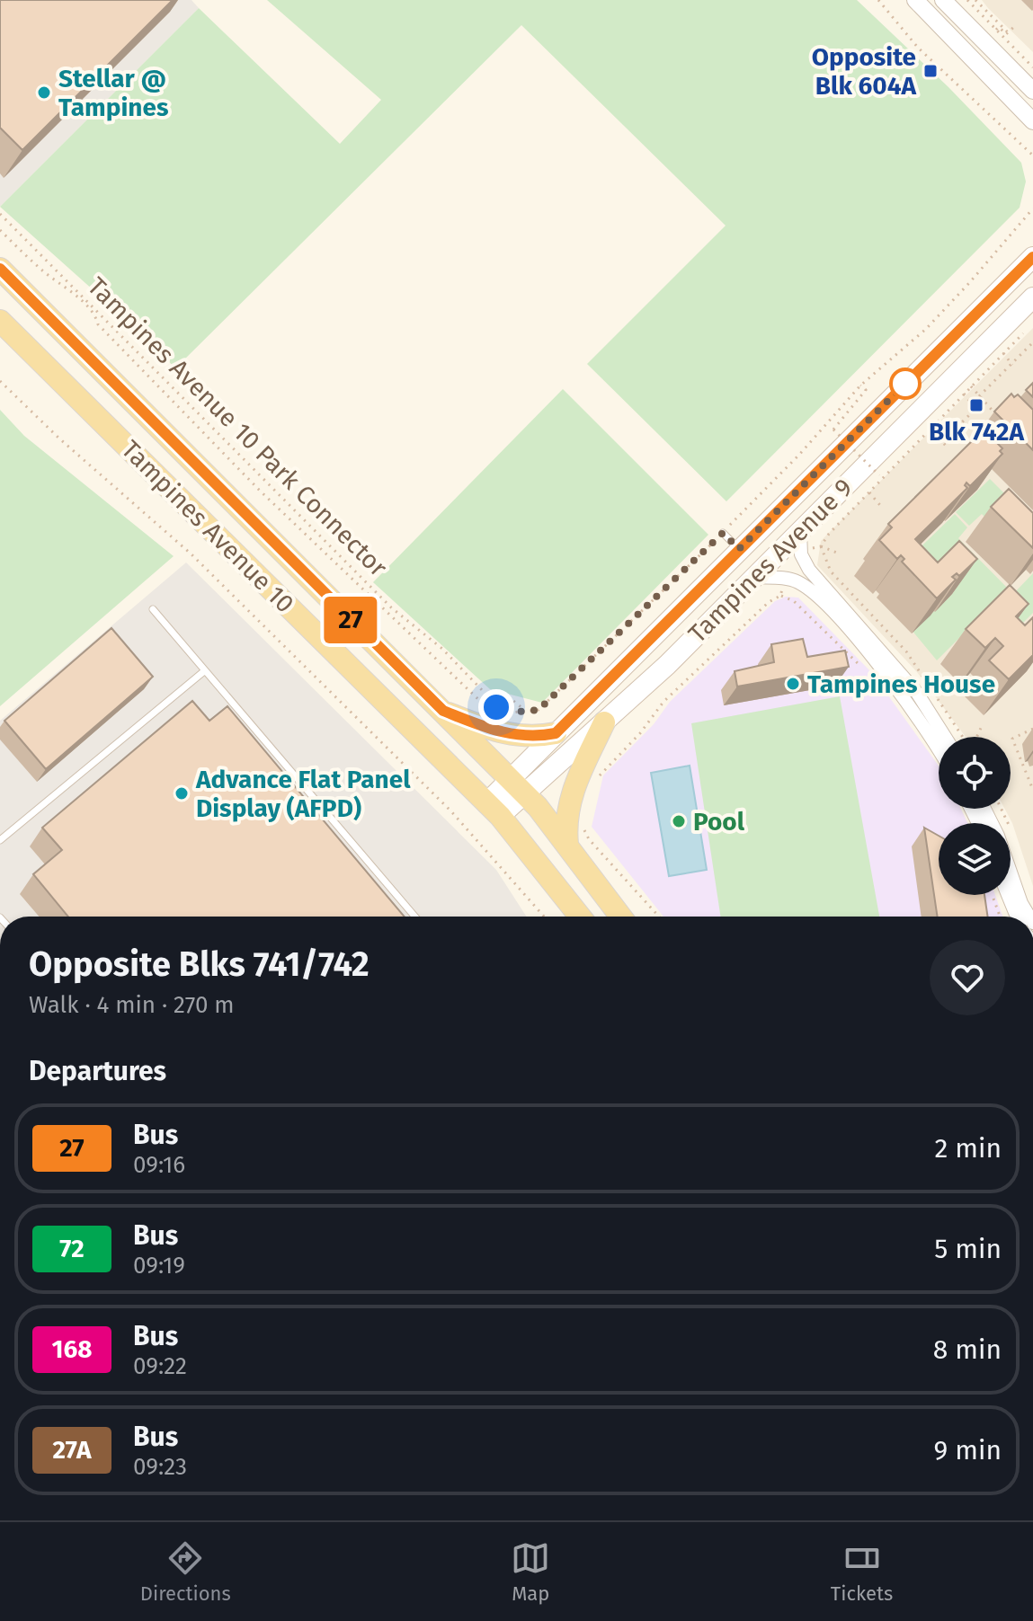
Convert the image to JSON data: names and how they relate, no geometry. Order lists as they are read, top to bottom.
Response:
{
  "streets": {
    "main road": ["Tampines Avenue 10", "Tampines Avenue 9"],
    "path": ["Tampines Avenue 10 Park Connector"]
  },
  "crossings": [
    ["Tampines Avenue 10", "Tampines Avenue 9"]
  ],
  "places": {
    "transit": ["Opposite Blk 604A", "Blk 742A"],
    "other": [
      "Stellar @ Tampines",
      "Tampines House",
      "Advance Flat Panel Display (AFPD)",
      "Pool"
    ]
  },
  "lines": ["bus line 27"],
  "page": {
    "on_map": "27",
    "heading": [
      ["Opposite Blks 741/742", "Walk · 4 min · 270 m"],
      "Departures"
    ],
    "list": [
      {
        "mark": "27",
        "name": "Bus",
        "note": "09:16",
        "value": "2 min"
      },
      {
        "mark": "72",
        "name": "Bus",
        "note": "09:19",
        "value": "5 min"
      },
      {
        "mark": "168",
        "name": "Bus",
        "note": "09:22",
        "value": "8 min"
      },
      {
        "mark": "27A",
        "name": "Bus",
        "note": "09:23",
        "value": "9 min"
      }
    ],
    "tabs": ["Directions", "Map", "Tickets"]
  }
}
